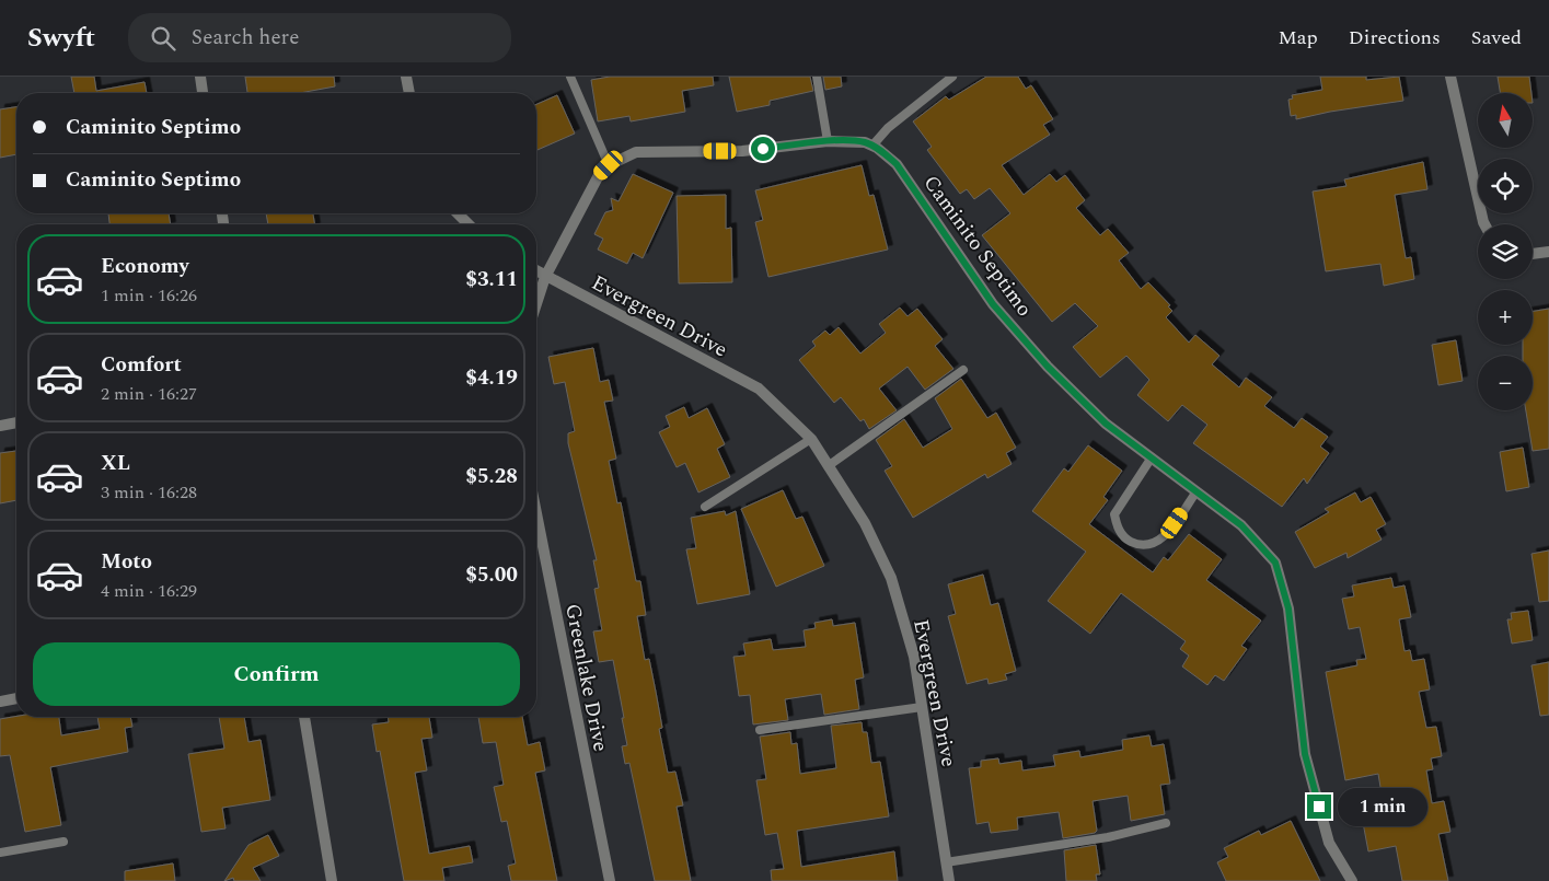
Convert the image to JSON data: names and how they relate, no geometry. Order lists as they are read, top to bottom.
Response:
{
  "streets": {
    "street": ["Caminito Septimo", "Evergreen Drive", "Greenlake Drive"]
  },
  "crossings": [
    ["Caminito Septimo", "Evergreen Drive"]
  ],
  "north": "top",
  "page": {
    "header": "Swyft",
    "search": "Search here",
    "nav": ["Map", "Directions", "Saved"],
    "map_buttons": ["+", "−"],
    "banner": ["Caminito Septimo", "Caminito Septimo"],
    "list": [
      {
        "name": "Economy",
        "note": "1 min · 16:26",
        "value": "$3.11"
      },
      {
        "name": "Comfort",
        "note": "2 min · 16:27",
        "value": "$4.19"
      },
      {
        "name": "XL",
        "note": "3 min · 16:28",
        "value": "$5.28"
      },
      {
        "name": "Moto",
        "note": "4 min · 16:29",
        "value": "$5.00"
      }
    ],
    "buttons": "Confirm",
    "bubble": "1 min"
  }
}
